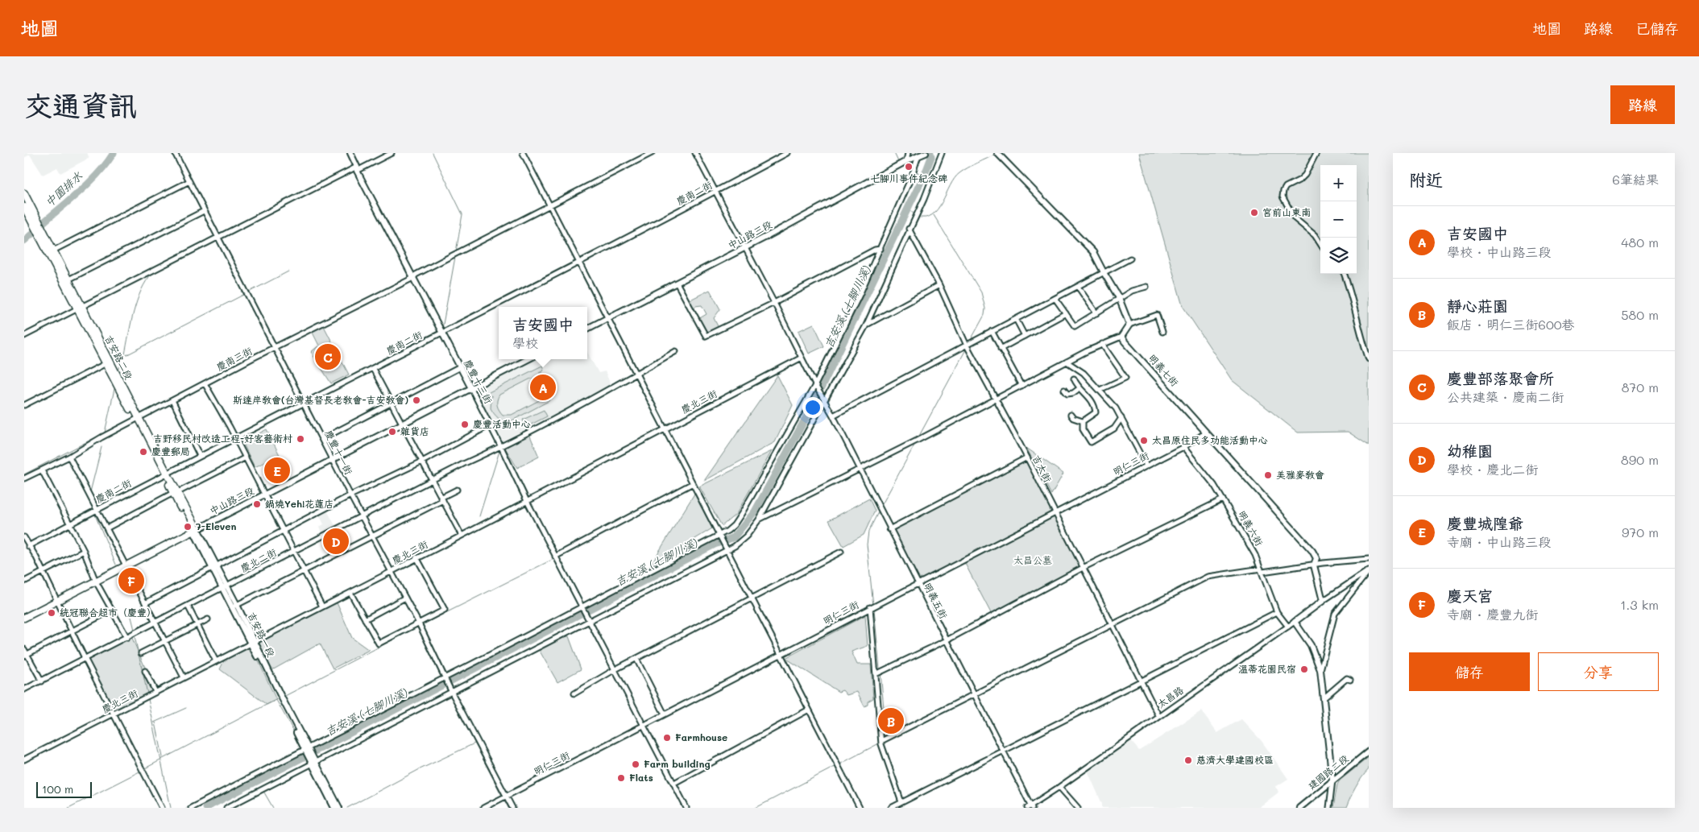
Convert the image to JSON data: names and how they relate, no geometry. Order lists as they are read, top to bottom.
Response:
{
  "streets": {
    "main road": ["中山路三段", "吉安路二段"],
    "street": [
      "慶南二街",
      "慶南三街",
      "明義七街",
      "慶豐十三街",
      "慶北三街",
      "慶豐十一街",
      "明仁三街",
      "吉太街",
      "明義六街",
      "慶北二街",
      "明義五街",
      "吉安路一段",
      "太昌路",
      "建國路二段"
    ]
  },
  "crossings": [
    ["慶南二街", "吉安路二段"],
    ["慶南二街", "慶豐十三街"],
    ["慶南二街", "慶豐十一街"],
    ["慶南二街", "明義五街"],
    ["中山路三段", "吉安路二段"],
    ["中山路三段", "慶豐十三街"],
    ["中山路三段", "慶豐十一街"],
    ["中山路三段", "明義五街"],
    ["中山路三段", "吉安路一段"],
    ["吉安路二段", "慶南三街"],
    ["吉安路二段", "吉安路一段"],
    ["慶南三街", "慶豐十三街"],
    ["慶南三街", "慶豐十一街"],
    ["明義七街", "明仁三街"],
    ["明義七街", "太昌路"],
    ["慶豐十三街", "慶北三街"],
    ["慶豐十三街", "明仁三街"],
    ["慶豐十三街", "慶北二街"],
    ["慶北三街", "慶豐十一街"],
    ["慶北三街", "明義五街"],
    ["慶北三街", "吉安路一段"],
    ["慶豐十一街", "明仁三街"],
    ["慶豐十一街", "慶北二街"],
    ["明仁三街", "吉太街"],
    ["明仁三街", "明義六街"],
    ["明仁三街", "明義五街"],
    ["吉太街", "太昌路"],
    ["明義六街", "太昌路"],
    ["慶北二街", "吉安路一段"],
    ["明義五街", "太昌路"]
  ],
  "water": ["中園排水", "吉安溪 (七腳川溪)"],
  "parks": ["太昌公墓"],
  "places": [
    "七腳川事件紀念碑",
    "宮前山東南",
    "斯達岸教會(台灣基督長老教會-吉安教會)",
    "慶豐活動中心",
    "雜貨店",
    "吉野移民村改造工程-好客藝術村",
    "太昌原住民多功能活動中心",
    "慶豐郵局",
    "美雅麥教會",
    "鍋燒Yeh!花蓮店",
    "7-Eleven",
    "統冠聯合超市（慶豐）",
    "溫蒂花園民宿",
    "Farmhouse",
    "慈濟大學建國校區",
    "Farm building",
    "Flats"
  ],
  "scale_bar": "100 m",
  "page": {
    "header": "地圖",
    "nav": ["地圖", "路線", "已儲存"],
    "buttons": [
      "路線",
      ["儲存", "分享"]
    ],
    "title": "交通資訊",
    "heading": ["附近", "6筆結果"],
    "map_buttons": ["+", "−"],
    "list": [
      {
        "mark": "A",
        "name": "吉安國中",
        "note": "學校 · 中山路三段",
        "value": "480 m"
      },
      {
        "mark": "B",
        "name": "靜心莊園",
        "note": "飯店 · 明仁三街600巷",
        "value": "580 m"
      },
      {
        "mark": "C",
        "name": "慶豐部落聚會所",
        "note": "公共建築 · 慶南二街",
        "value": "870 m"
      },
      {
        "mark": "D",
        "name": "幼稚園",
        "note": "學校 · 慶北二街",
        "value": "890 m"
      },
      {
        "mark": "E",
        "name": "慶豐城隍爺",
        "note": "寺廟 · 中山路三段",
        "value": "970 m"
      },
      {
        "mark": "F",
        "name": "慶天宮",
        "note": "寺廟 · 慶豐九街",
        "value": "1.3 km"
      }
    ],
    "popup": ["吉安國中", "學校"],
    "pins": [
      "C",
      "A",
      "E",
      "D",
      "F",
      "B"
    ],
    "scale": "100 m"
  }
}
